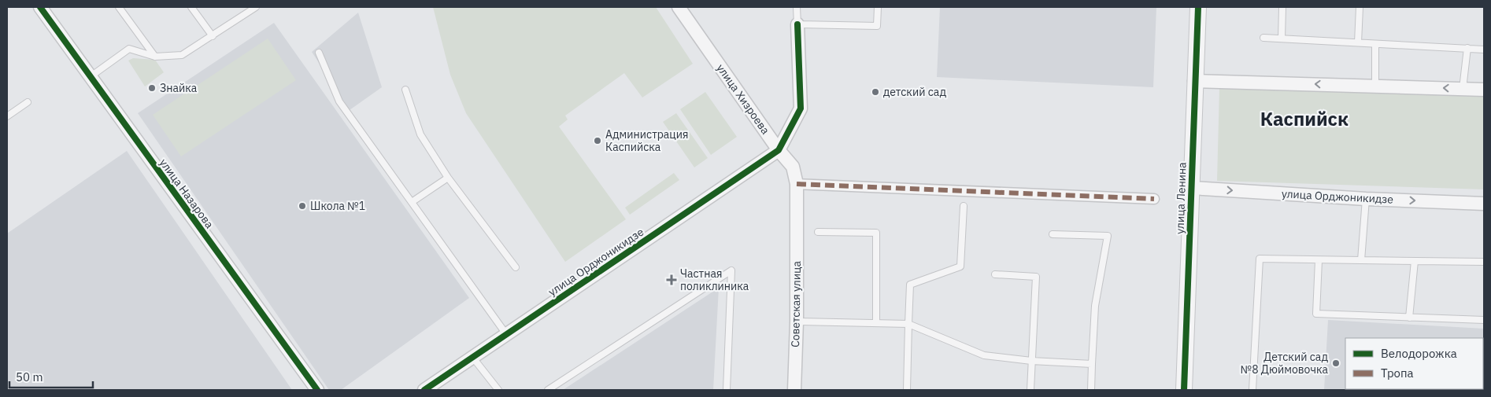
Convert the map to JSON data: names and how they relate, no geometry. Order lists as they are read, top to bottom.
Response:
{
  "streets": {
    "street": [
      "улица Хизроева",
      "улица Назарова",
      "улица Орджоникидзе",
      "улица Ленина",
      "Советская улица"
    ]
  },
  "crossings": [
    ["улица Хизроева", "улица Орджоникидзе"],
    ["улица Хизроева", "Советская улица"],
    ["улица Орджоникидзе", "улица Ленина"]
  ],
  "districts": ["Каспийск"],
  "places": {
    "other": [
      "Знайка",
      "детский сад",
      "Администрация Каспийска",
      "Школа №1",
      "Детский сад №8 Дюймовочка"
    ],
    "health": ["Частная поликлиника"]
  },
  "legend": ["Велодорожка", "Тропа"],
  "scale_bar": "50 m"
}
